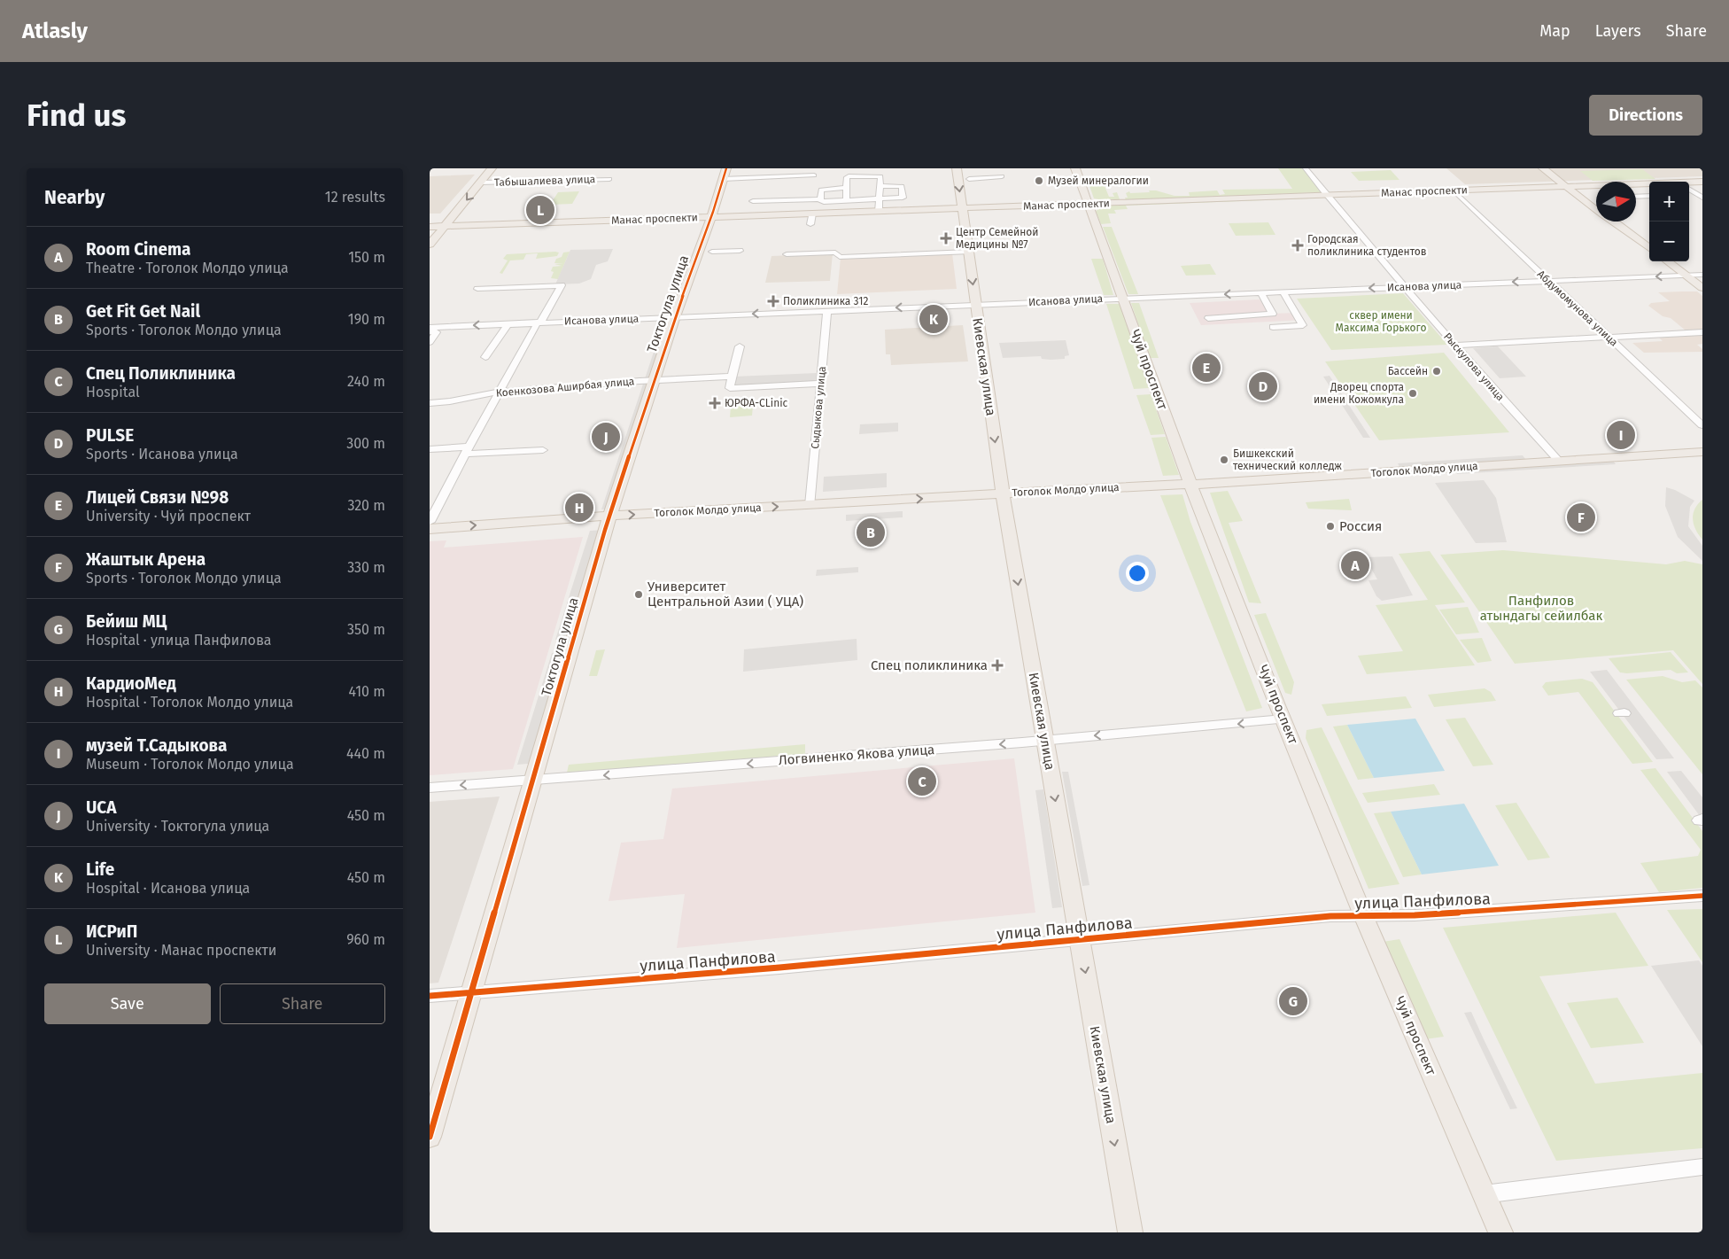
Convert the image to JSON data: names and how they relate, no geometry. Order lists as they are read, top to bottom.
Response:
{
  "streets": {
    "main road": [
      "Манас проспекти",
      "Токтогула улица",
      "Киевская улица",
      "Чуй проспект",
      "Тоголок Молдо улица"
    ],
    "street": [
      "Табышалиева улица",
      "Исанова улица",
      "Абдумомунова улица",
      "Рыскулова улица",
      "Коенкозова Аширбая улица",
      "Сыдыкова улица",
      "Логвиненко Якова улица",
      "улица Панфилова"
    ]
  },
  "crossings": [
    ["Манас проспекти", "Токтогула улица"],
    ["Манас проспекти", "Абдумомунова улица"],
    ["Манас проспекти", "Киевская улица"],
    ["Манас проспекти", "Рыскулова улица"],
    ["Манас проспекти", "Чуй проспект"],
    ["Исанова улица", "Токтогула улица"],
    ["Исанова улица", "Абдумомунова улица"],
    ["Исанова улица", "Киевская улица"],
    ["Исанова улица", "Рыскулова улица"],
    ["Исанова улица", "Чуй проспект"],
    ["Исанова улица", "Сыдыкова улица"],
    ["Токтогула улица", "Коенкозова Аширбая улица"],
    ["Токтогула улица", "Тоголок Молдо улица"],
    ["Токтогула улица", "Логвиненко Якова улица"],
    ["Токтогула улица", "улица Панфилова"],
    ["Киевская улица", "Тоголок Молдо улица"],
    ["Киевская улица", "Логвиненко Якова улица"],
    ["Киевская улица", "улица Панфилова"],
    ["Рыскулова улица", "Тоголок Молдо улица"],
    ["Чуй проспект", "Тоголок Молдо улица"],
    ["Чуй проспект", "Логвиненко Якова улица"],
    ["Чуй проспект", "улица Панфилова"],
    ["Сыдыкова улица", "Тоголок Молдо улица"]
  ],
  "one_way": ["Киевская улица", "Тоголок Молдо улица", "Логвиненко Якова улица"],
  "parks": ["сквер имени Максима Горького", "Панфилов атындагы сейилбак"],
  "places": {
    "other": [
      "Музей минералогии",
      "Бассейн",
      "Дворец спорта имени Кожомкула",
      "Бишкекский технический колледж",
      "Россия",
      "Университет Центральной Азии ( УЦА)"
    ],
    "health": [
      "Центр Семейной Медицины №7",
      "Городская поликлиника студентов",
      "Поликлиника 312",
      "ЮРФА-CLinic",
      "Спец поликлиника"
    ]
  },
  "north": "right",
  "page": {
    "header": "Atlasly",
    "nav": ["Map", "Layers", "Share"],
    "buttons": [
      "Directions",
      ["Save", "Share"]
    ],
    "title": "Find us",
    "heading": ["Nearby", "12 results"],
    "map_buttons": ["+", "−"],
    "pins": [
      "L",
      "K",
      "E",
      "D",
      "I",
      "J",
      "H",
      "F",
      "B",
      "A",
      "C",
      "G"
    ],
    "list": [
      {
        "mark": "A",
        "name": "Room Cinema",
        "note": "Theatre · Тоголок Молдо улица",
        "value": "150 m"
      },
      {
        "mark": "B",
        "name": "Get Fit Get Nail",
        "note": "Sports · Тоголок Молдо улица",
        "value": "190 m"
      },
      {
        "mark": "C",
        "name": "Спец Поликлиника",
        "note": "Hospital",
        "value": "240 m"
      },
      {
        "mark": "D",
        "name": "PULSE",
        "note": "Sports · Исанова улица",
        "value": "300 m"
      },
      {
        "mark": "E",
        "name": "Лицей Связи №98",
        "note": "University · Чуй проспект",
        "value": "320 m"
      },
      {
        "mark": "F",
        "name": "Жаштык Арена",
        "note": "Sports · Тоголок Молдо улица",
        "value": "330 m"
      },
      {
        "mark": "G",
        "name": "Бейиш МЦ",
        "note": "Hospital · улица Панфилова",
        "value": "350 m"
      },
      {
        "mark": "H",
        "name": "КардиоМед",
        "note": "Hospital · Тоголок Молдо улица",
        "value": "410 m"
      },
      {
        "mark": "I",
        "name": "музей Т.Садыкова",
        "note": "Museum · Тоголок Молдо улица",
        "value": "440 m"
      },
      {
        "mark": "J",
        "name": "UCA",
        "note": "University · Токтогула улица",
        "value": "450 m"
      },
      {
        "mark": "K",
        "name": "Life",
        "note": "Hospital · Исанова улица",
        "value": "450 m"
      },
      {
        "mark": "L",
        "name": "ИСРиП",
        "note": "University · Манас проспекти",
        "value": "960 m"
      }
    ]
  }
}
